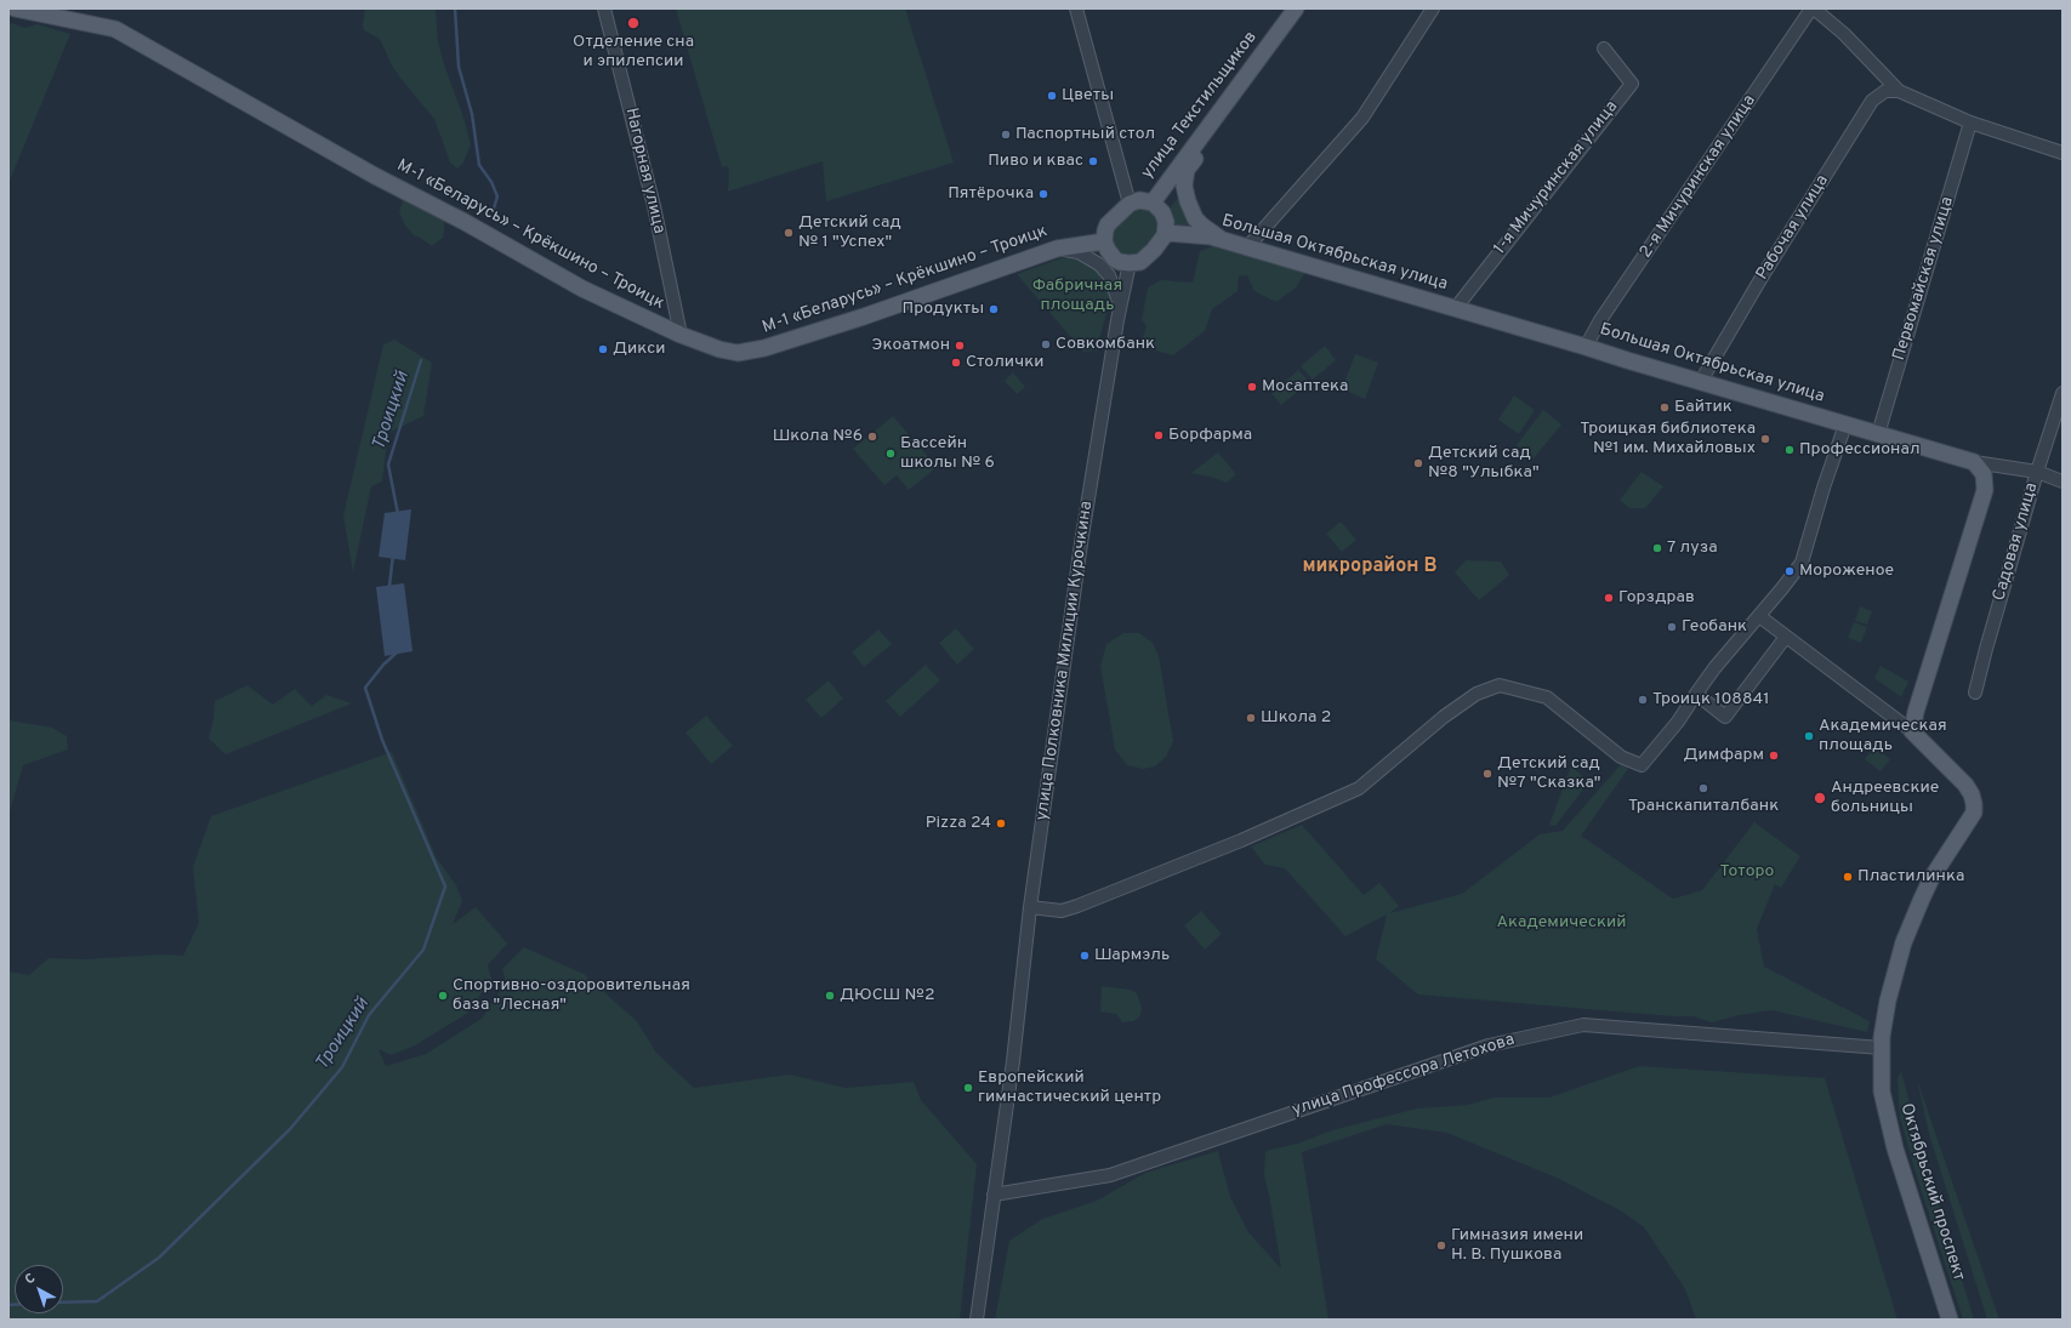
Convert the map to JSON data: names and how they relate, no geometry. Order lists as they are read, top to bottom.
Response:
{
  "streets": {
    "main road": [
      "улица Текстильщиков",
      "М-1 «Беларусь» – Крёкшино – Троицк",
      "Большая Октябрьская улица",
      "Октябрьский проспект"
    ],
    "street": [
      "Нагорная улица",
      "2-я Мичуринская улица",
      "1-я Мичуринская улица",
      "Рабочая улица",
      "Первомайская улица",
      "Садовая улица",
      "улица Полковника Милиции Курочкина",
      "улица Профессора Летохова"
    ]
  },
  "crossings": [
    ["улица Текстильщиков", "М-1 «Беларусь» – Крёкшино – Троицк"],
    ["улица Текстильщиков", "Большая Октябрьская улица"],
    ["улица Текстильщиков", "улица Полковника Милиции Курочкина"],
    ["Нагорная улица", "М-1 «Беларусь» – Крёкшино – Троицк"],
    ["2-я Мичуринская улица", "Большая Октябрьская улица"],
    ["1-я Мичуринская улица", "Большая Октябрьская улица"],
    ["Рабочая улица", "Большая Октябрьская улица"],
    ["М-1 «Беларусь» – Крёкшино – Троицк", "Большая Октябрьская улица"],
    ["М-1 «Беларусь» – Крёкшино – Троицк", "улица Полковника Милиции Курочкина"],
    ["Большая Октябрьская улица", "Первомайская улица"],
    ["Большая Октябрьская улица", "улица Полковника Милиции Курочкина"],
    ["улица Полковника Милиции Курочкина", "улица Профессора Летохова"],
    ["улица Профессора Летохова", "Октябрьский проспект"]
  ],
  "districts": ["микрорайон В"],
  "water": ["Троицкий"],
  "parks": ["Фабричная площадь", "Тоторо", "Академический"],
  "places": [
    "Отделение сна и эпилепсии",
    "Цветы",
    "Паспортный стол",
    "Пиво и квас",
    "Пятёрочка",
    "Детский сад № 1 \"Успех\"",
    "Продукты",
    "Совкомбанк",
    "Экоатмон",
    "Дикси",
    "Столички",
    "Мосаптека",
    "Байтик",
    "Борфарма",
    "Школа №6",
    "Троицкая библиотека №1 им. Михайловых",
    "Профессионал",
    "Бассейн школы № 6",
    "Детский сад №8 \"Улыбка\"",
    "7 луза",
    "Мороженое",
    "Горздрав",
    "Геобанк",
    "Троицк 108841",
    "Школа 2",
    "Академическая площадь",
    "Димфарм",
    "Детский сад №7 \"Сказка\"",
    "Транскапиталбанк",
    "Андреевские больницы",
    "Pizza 24",
    "Пластилинка",
    "Шармэль",
    "Спортивно-оздоровительная база \"Лесная\"",
    "ДЮСШ №2",
    "Европейский гимнастический центр",
    "Гимназия имени Н. В. Пушкова"
  ],
  "north": "top left"
}
